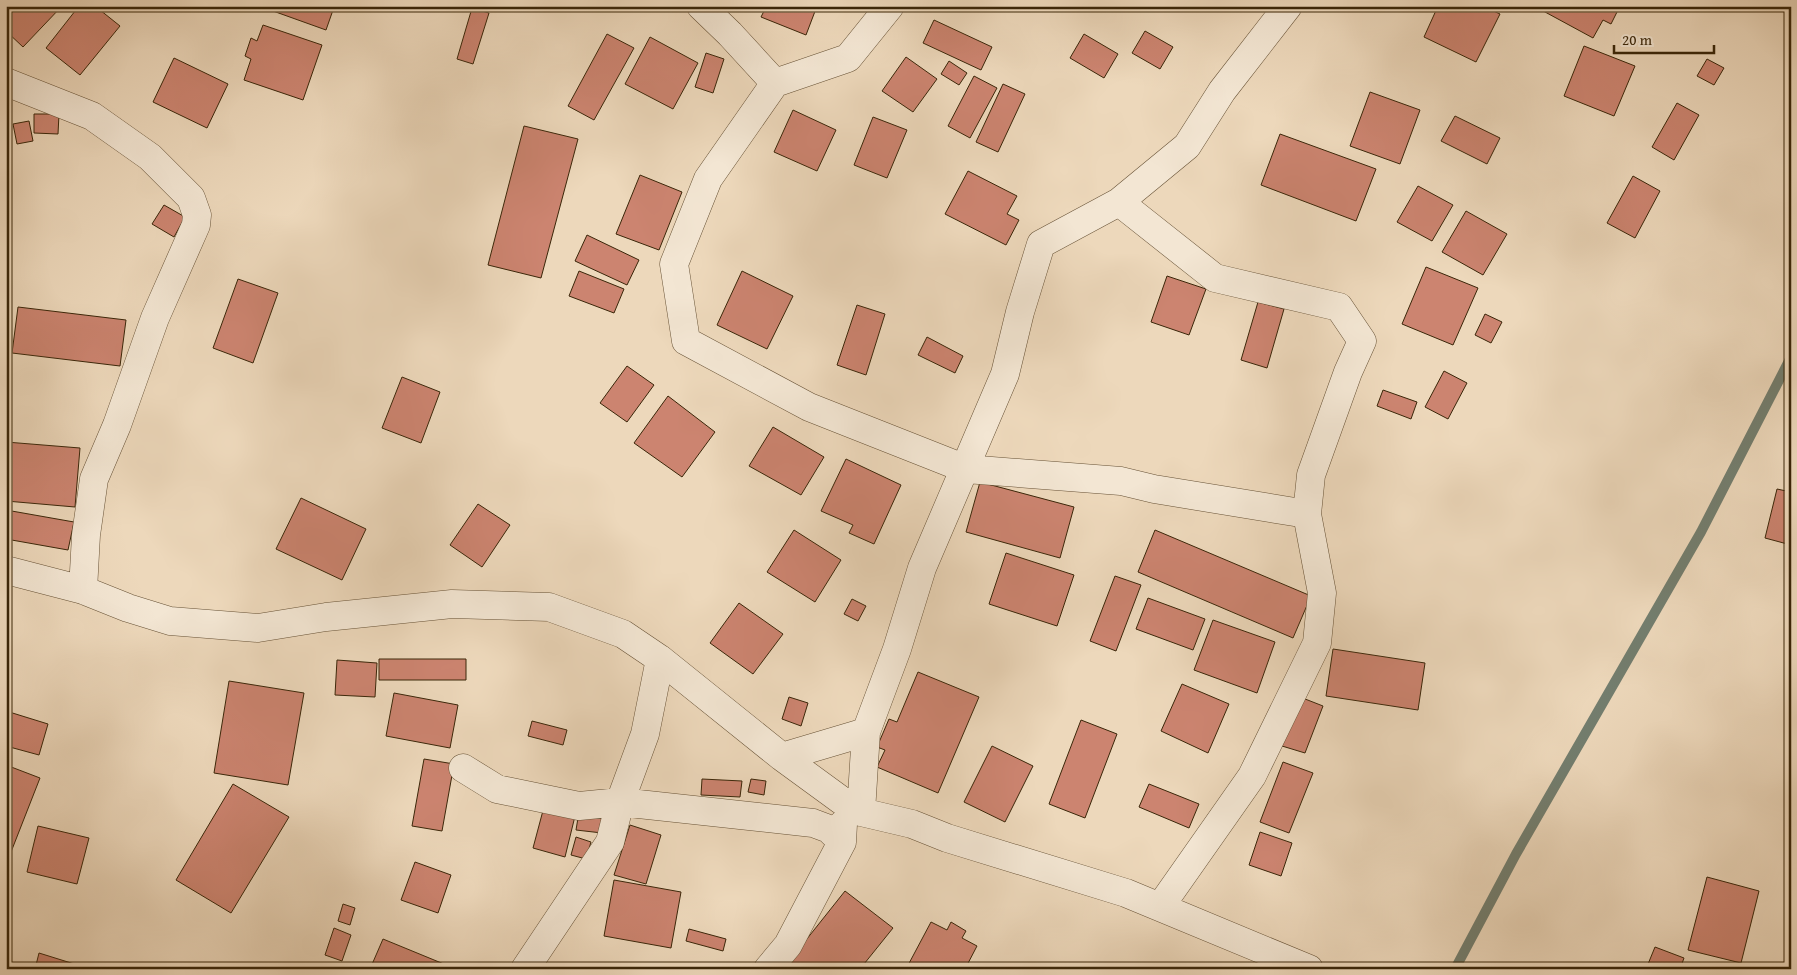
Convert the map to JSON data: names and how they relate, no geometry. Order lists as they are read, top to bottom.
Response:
{
  "scale_bar": "20 m"
}
